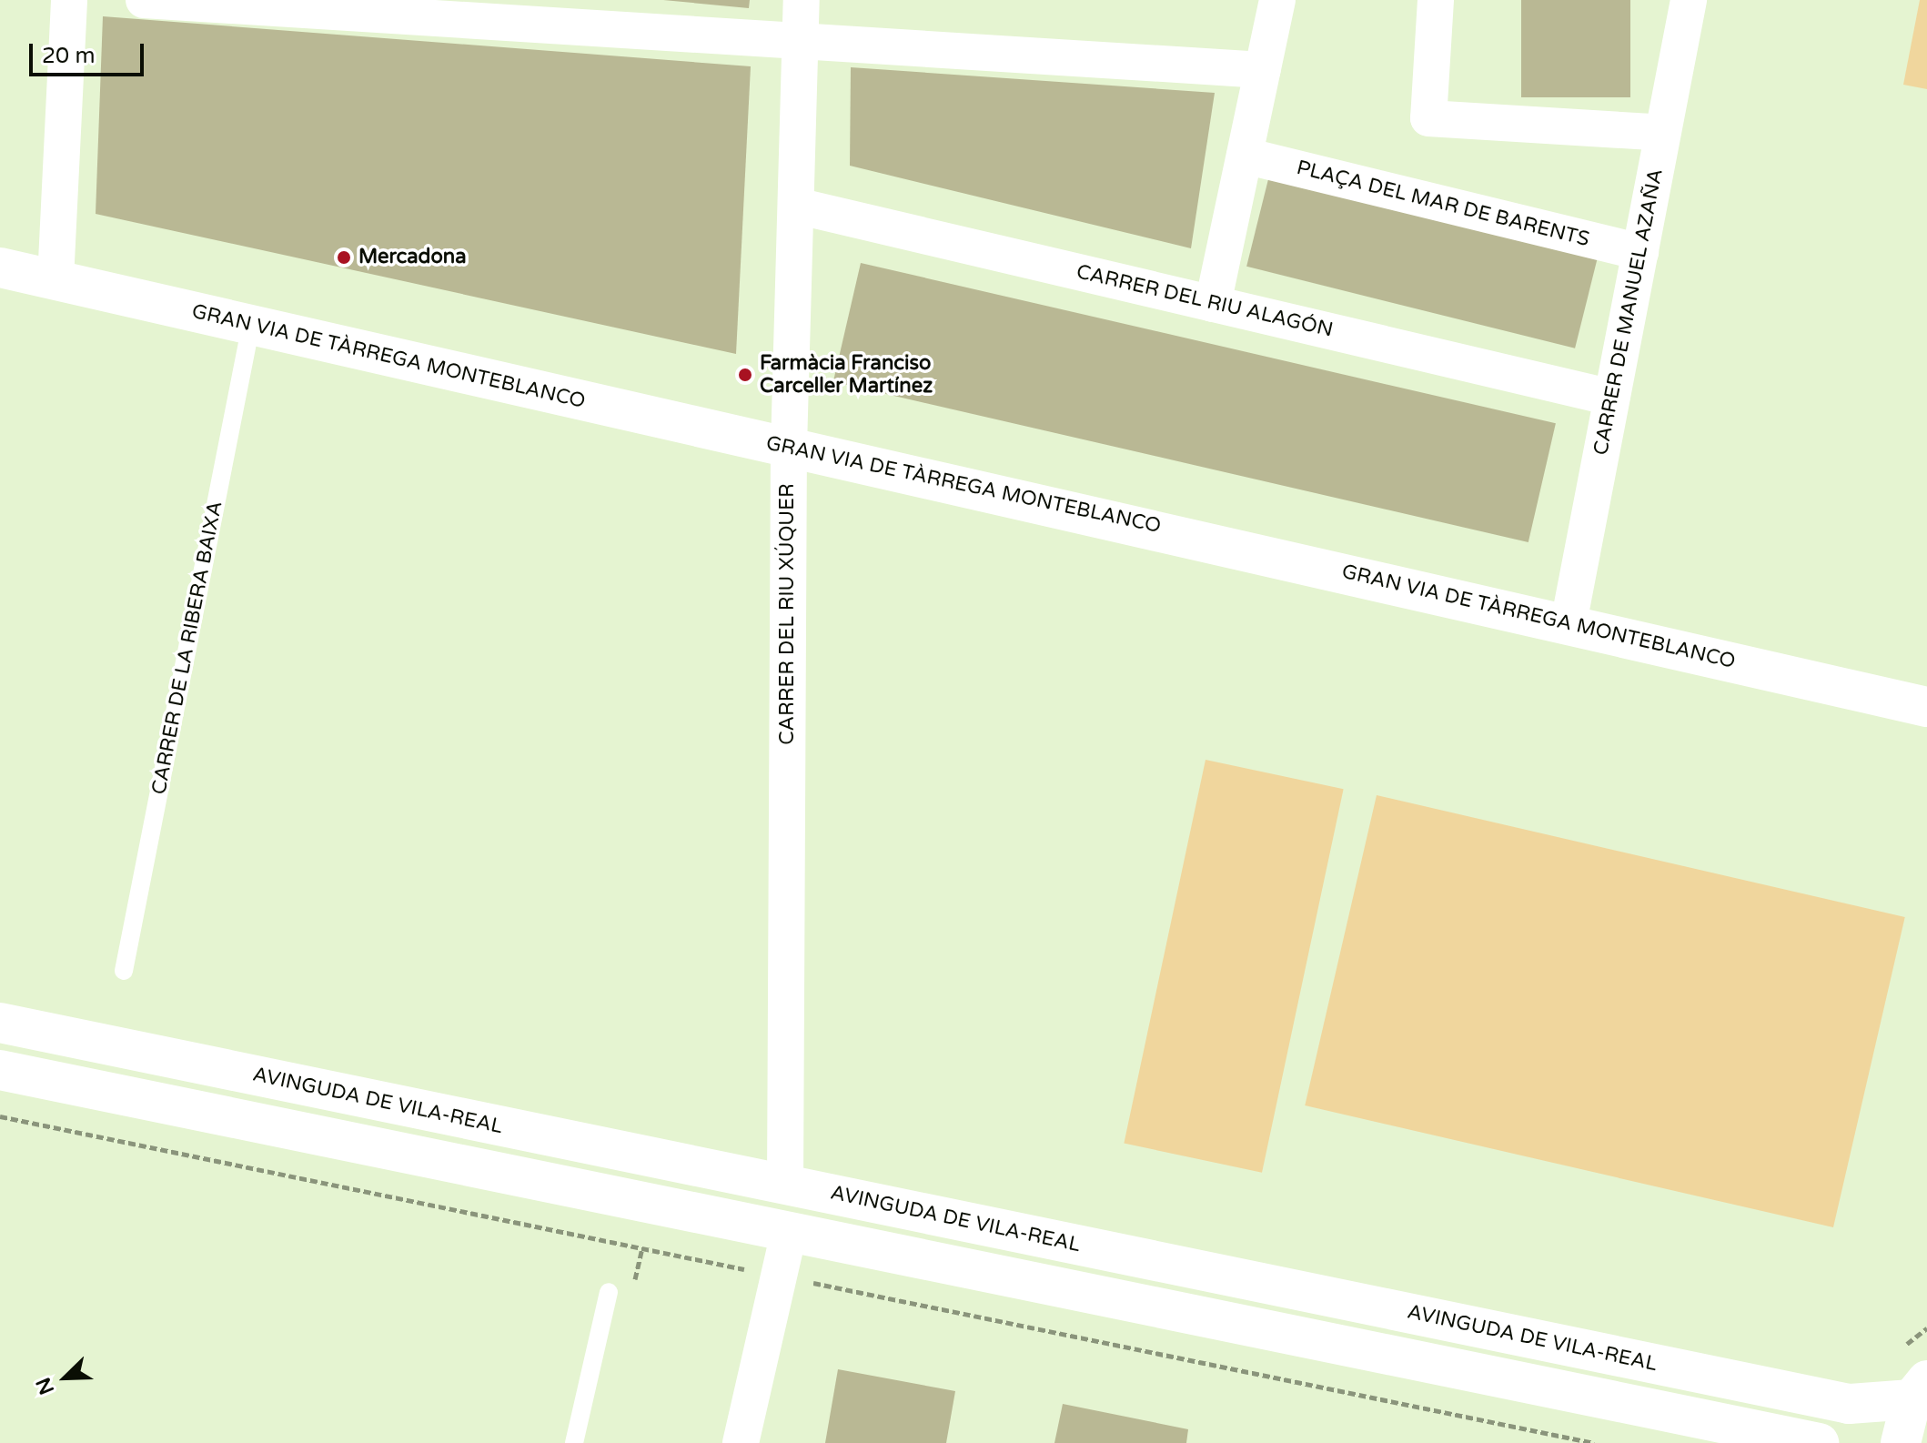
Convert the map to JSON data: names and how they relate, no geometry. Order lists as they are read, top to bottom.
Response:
{
  "streets": {
    "main road": ["GRAN VIA DE TÀRREGA MONTEBLANCO", "AVINGUDA DE VILA-REAL"],
    "street": [
      "PLAÇA DEL MAR DE BARENTS",
      "CARRER DEL RIU ALAGÓN",
      "CARRER DE MANUEL AZAÑA",
      "CARRER DEL RIU XÚQUER"
    ],
    "lane": ["CARRER DE LA RIBERA BAIXA"]
  },
  "crossings": [
    ["PLAÇA DEL MAR DE BARENTS", "CARRER DE MANUEL AZAÑA"],
    ["CARRER DEL RIU ALAGÓN", "CARRER DE MANUEL AZAÑA"],
    ["CARRER DEL RIU ALAGÓN", "CARRER DEL RIU XÚQUER"],
    ["CARRER DE MANUEL AZAÑA", "GRAN VIA DE TÀRREGA MONTEBLANCO"],
    ["GRAN VIA DE TÀRREGA MONTEBLANCO", "CARRER DEL RIU XÚQUER"],
    ["GRAN VIA DE TÀRREGA MONTEBLANCO", "CARRER DE LA RIBERA BAIXA"],
    ["CARRER DEL RIU XÚQUER", "AVINGUDA DE VILA-REAL"]
  ],
  "places": ["Mercadona", "Farmàcia Franciso Carceller Martínez"],
  "scale_bar": "20 m",
  "north": "bottom left"
}
